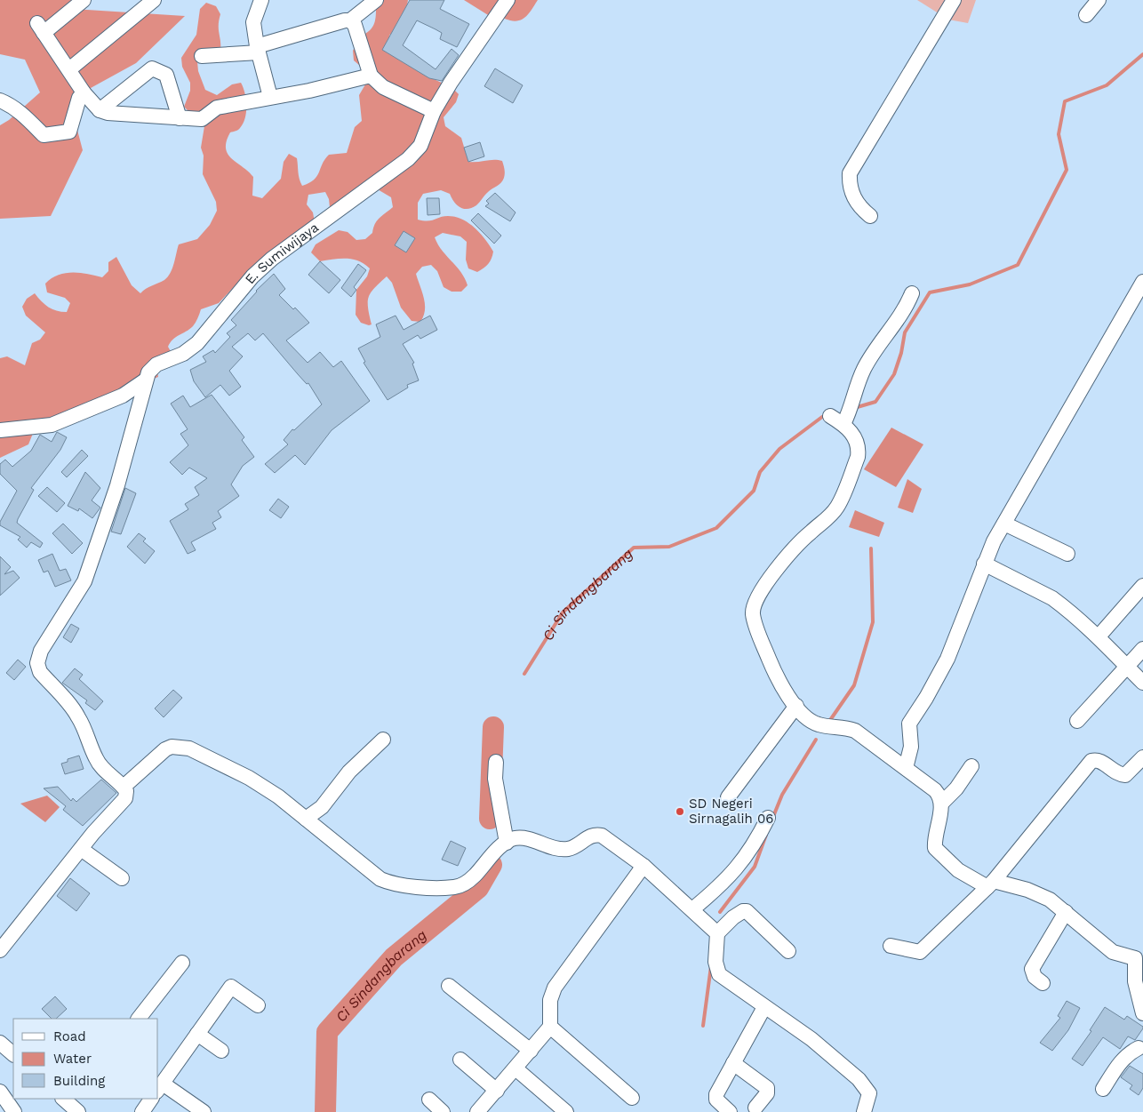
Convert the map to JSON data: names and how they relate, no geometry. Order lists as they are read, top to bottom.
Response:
{
  "streets": {
    "street": ["E. Sumiwijaya"]
  },
  "water": ["Ci Sindangbarang"],
  "places": ["SD Negeri Sirnagalih 06"],
  "legend": ["Road", "Water", "Building"]
}
